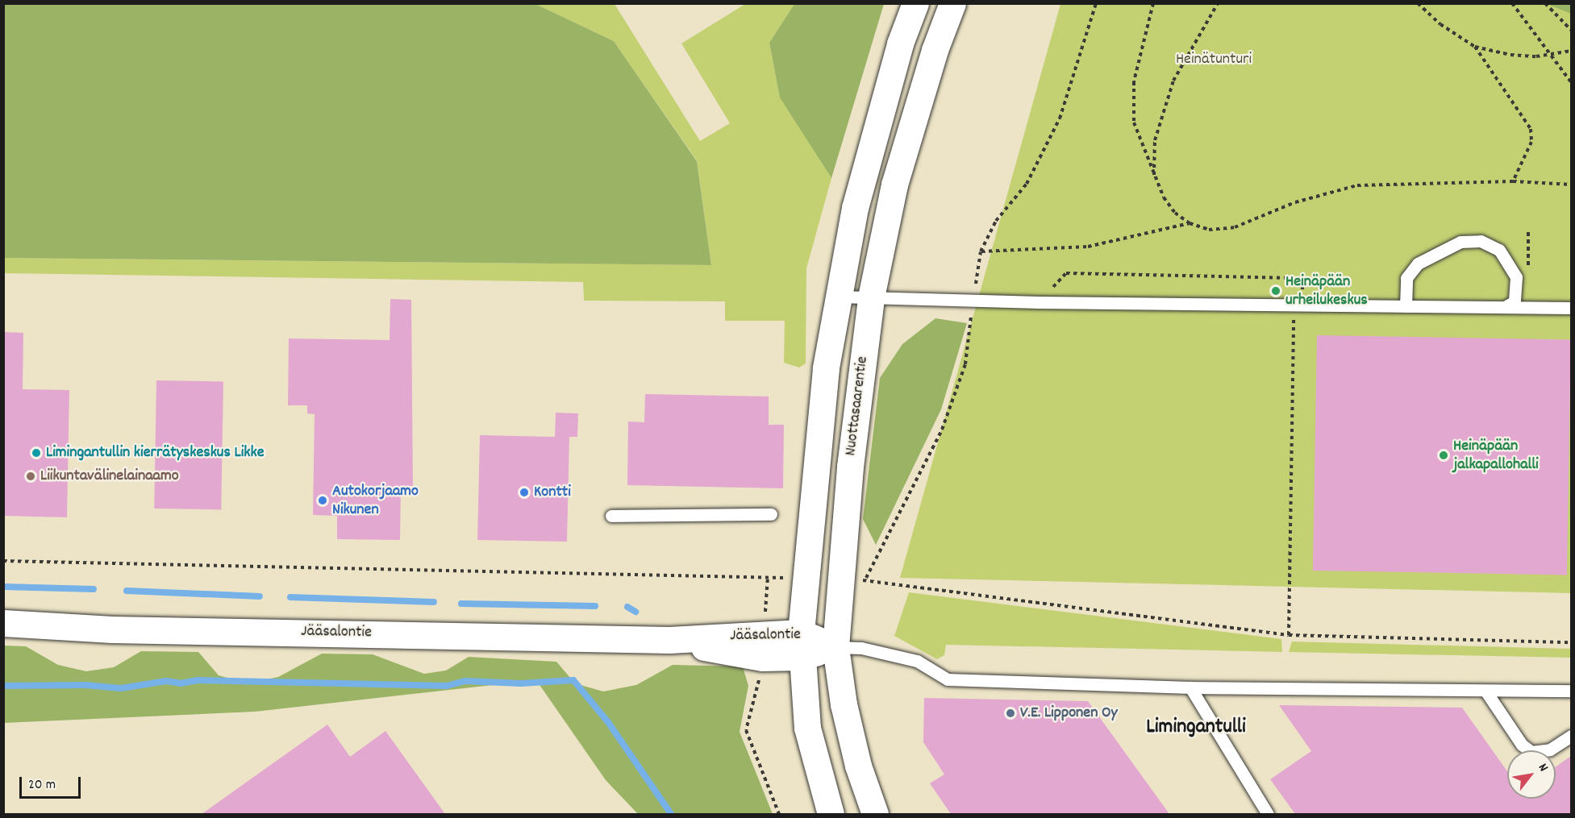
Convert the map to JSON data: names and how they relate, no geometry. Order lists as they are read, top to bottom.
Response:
{
  "streets": {
    "street": ["Nuottasaarentie", "Jääsalontie"]
  },
  "crossings": [
    ["Nuottasaarentie", "Jääsalontie"]
  ],
  "districts": ["Limingantulli"],
  "parks": ["Heinätunturi"],
  "places": [
    "Heinäpään urheilukeskus",
    "Limingantullin kierrätyskeskus Likke",
    "Heinäpään jalkapallohalli",
    "Liikuntavälinelainaamo",
    "Kontti",
    "Autokorjaamo Nikunen",
    "V.E. Lipponen Oy"
  ],
  "scale_bar": "20 m",
  "north": "top right"
}
